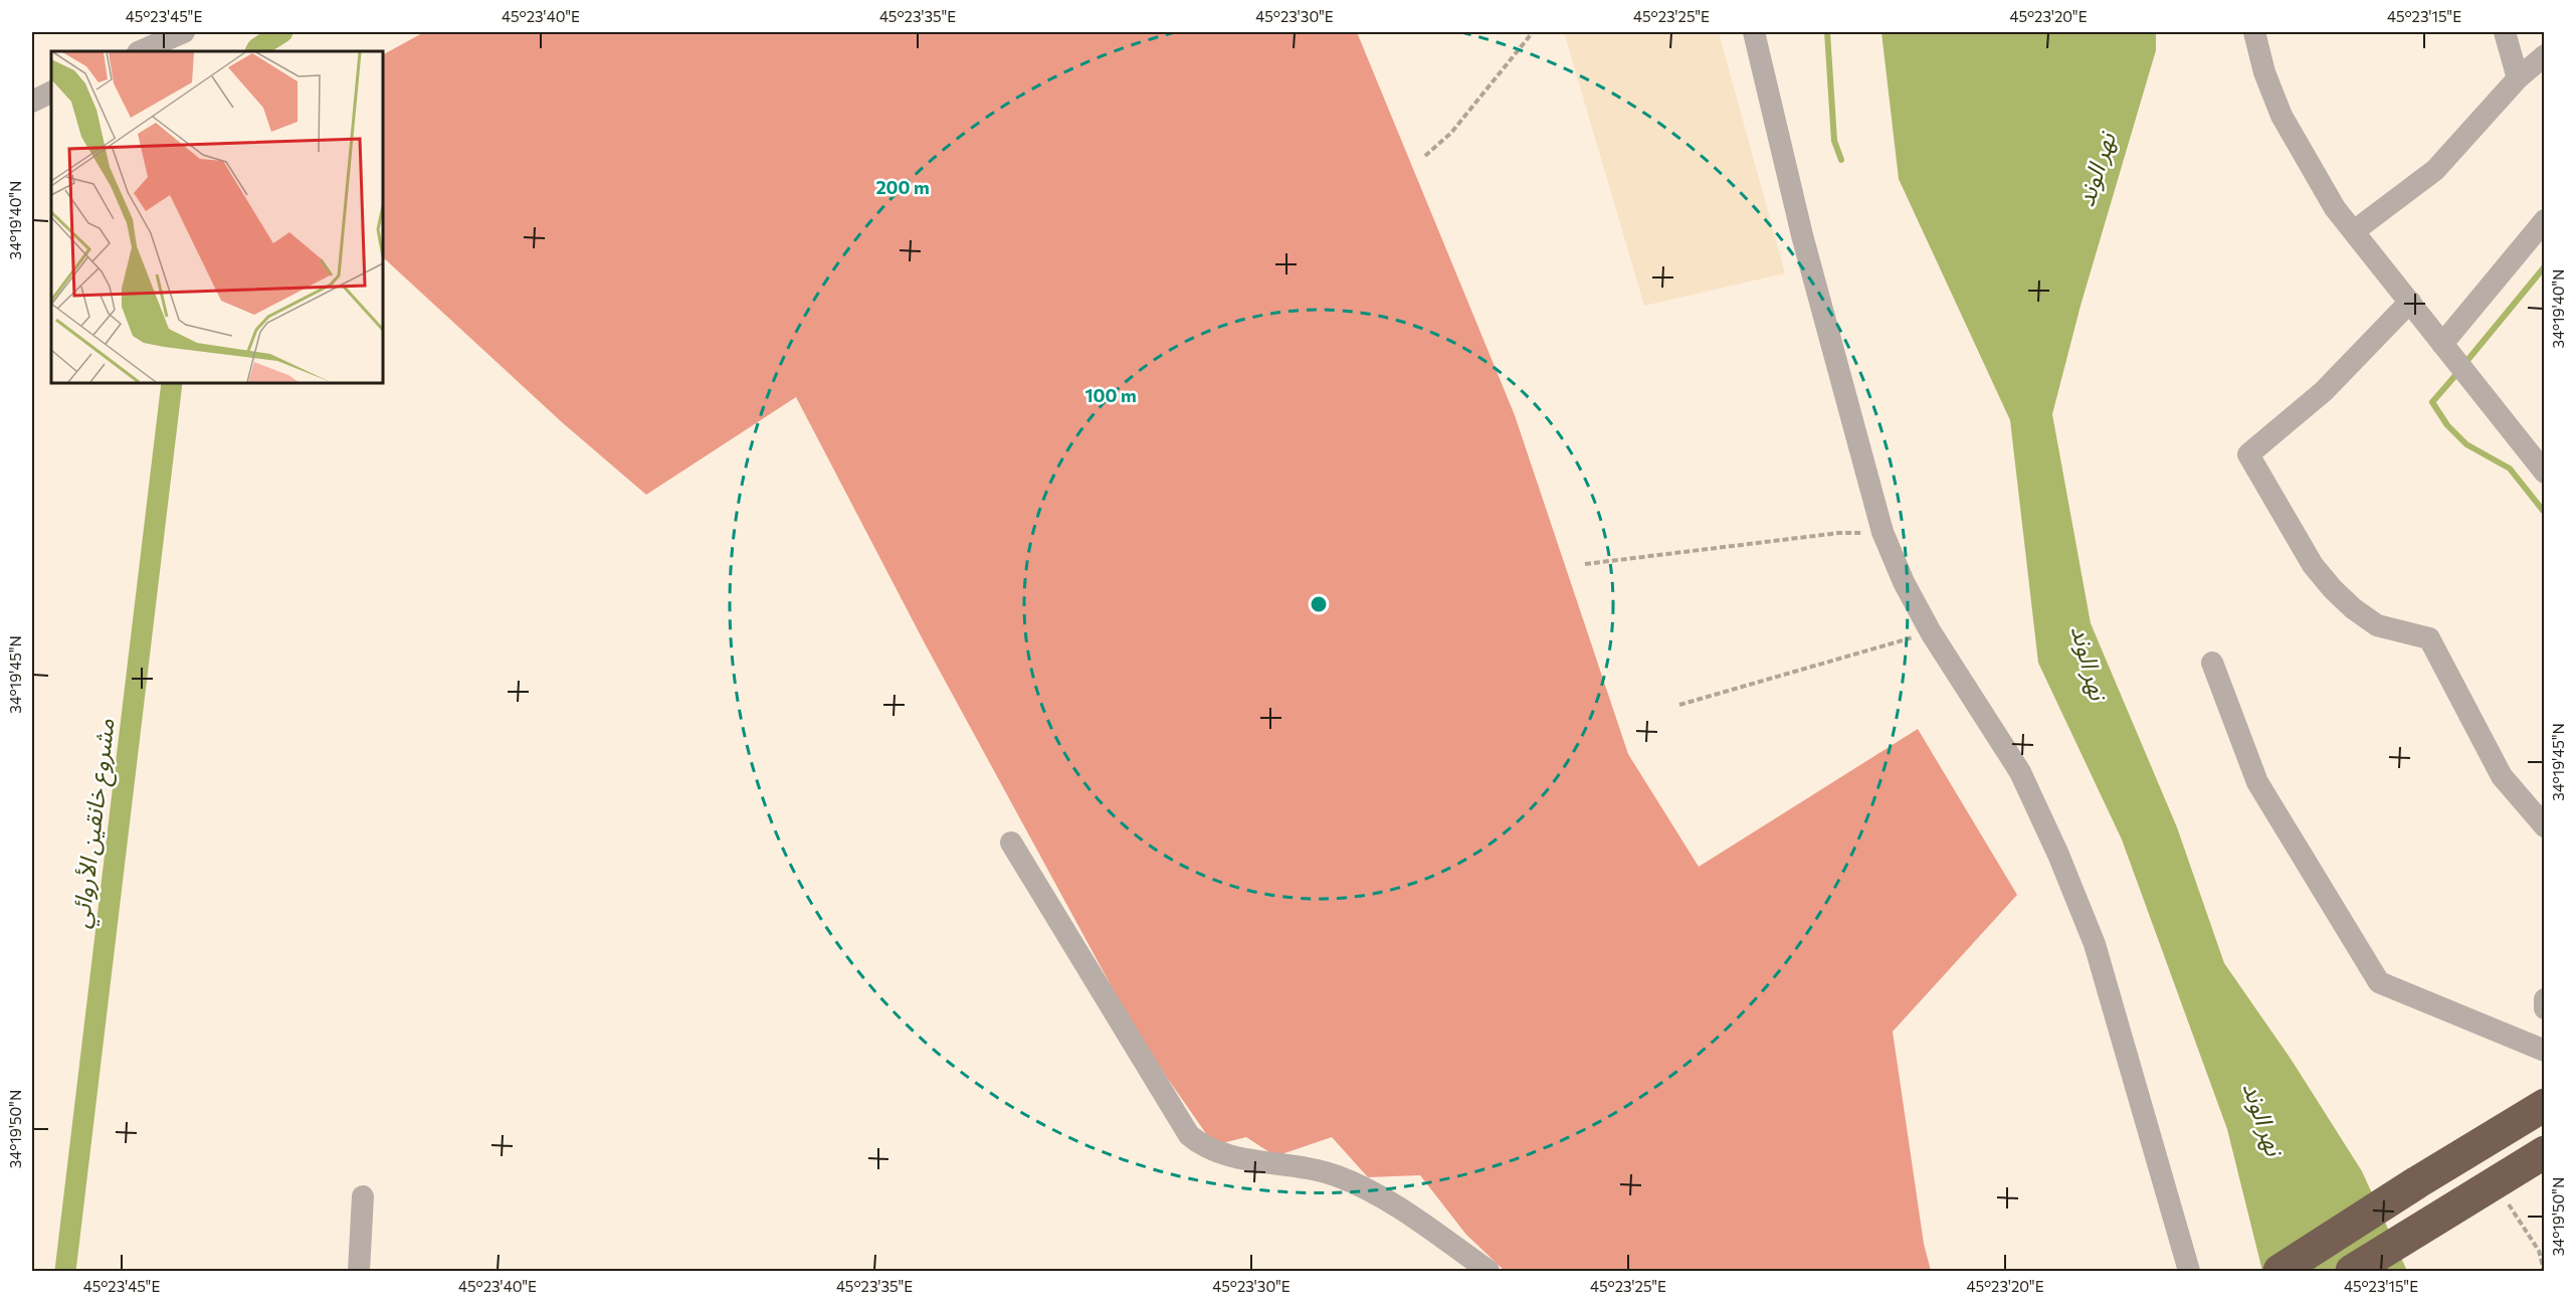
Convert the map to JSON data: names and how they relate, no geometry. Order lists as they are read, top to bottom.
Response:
{
  "water": ["نهر الوند", "مشروع خانقين الأروائي"],
  "coordinates": [
    "45°23'45\"E",
    "45°23'40\"E",
    "45°23'35\"E",
    "45°23'30\"E",
    "45°23'25\"E",
    "45°23'20\"E",
    "45°23'15\"E",
    "34°19'40\"N",
    "34°19'45\"N",
    "34°19'50\"N"
  ],
  "rings": ["200 m", "100 m"]
}
